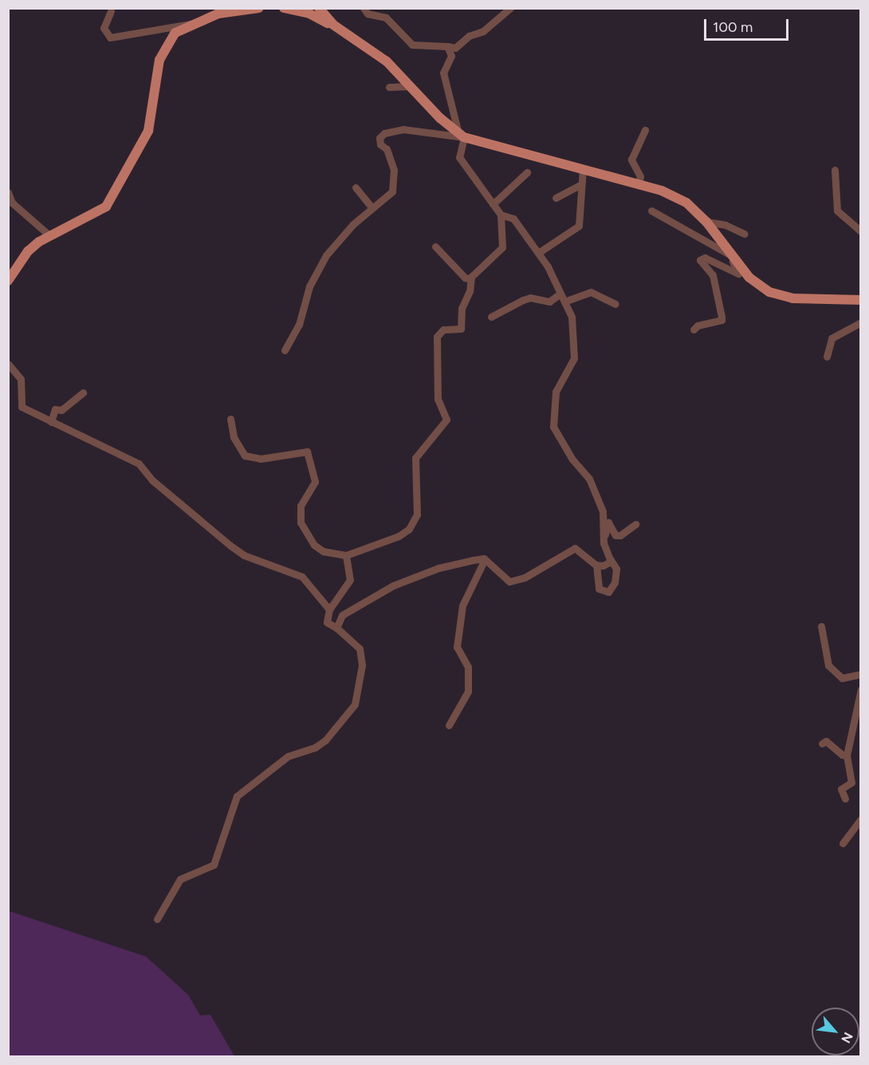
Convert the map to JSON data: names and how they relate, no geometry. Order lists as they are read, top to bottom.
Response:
{
  "scale_bar": "100 m",
  "north": "bottom right"
}
